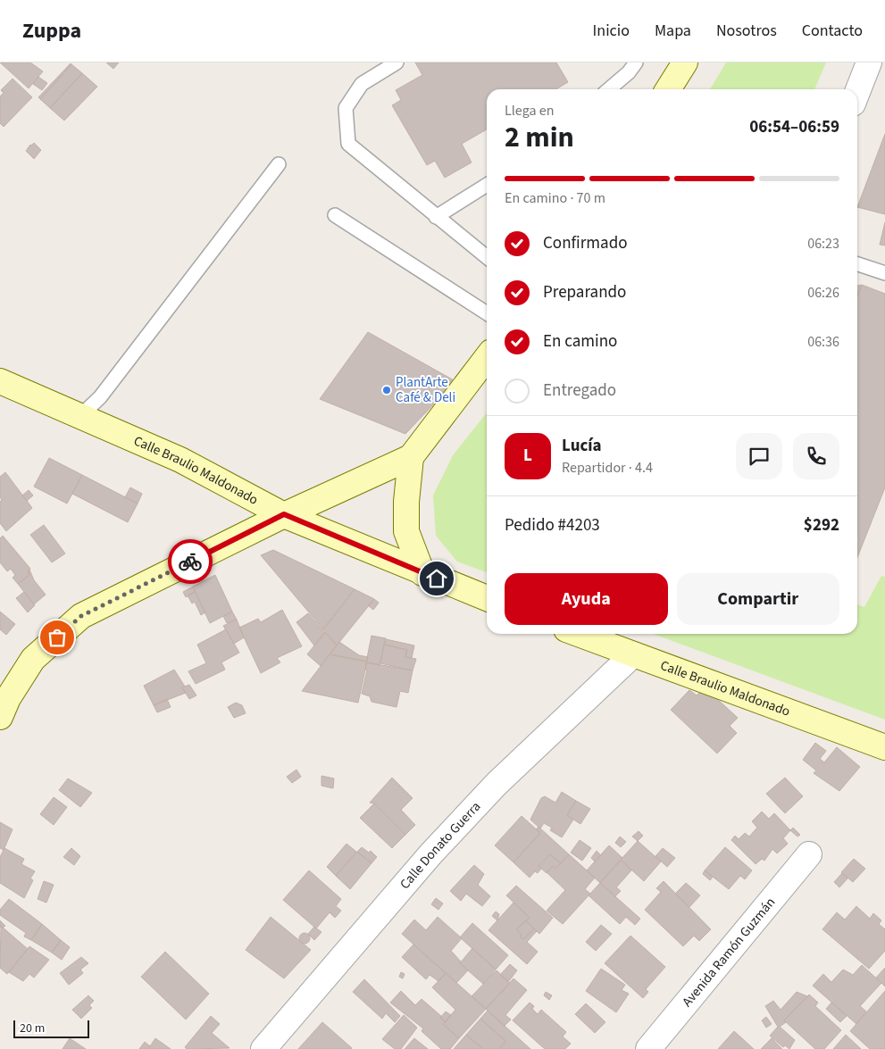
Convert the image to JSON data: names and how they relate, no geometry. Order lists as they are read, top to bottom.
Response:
{
  "streets": {
    "street": ["Calle Braulio Maldonado", "Calle Donato Guerra", "Avenida Ramón Guzmán"]
  },
  "crossings": [
    ["Calle Braulio Maldonado", "Calle Donato Guerra"]
  ],
  "places": ["PlantArte Café & Deli"],
  "scale_bar": "20 m",
  "page": {
    "header": "Zuppa",
    "nav": [
      "Inicio",
      "Mapa",
      "Nosotros",
      "Contacto"
    ],
    "heading": ["2 min", "Llega en", "06:54–06:59"],
    "panel": [
      "Lucía",
      "Repartidor · 4.4",
      "Pedido #4203",
      "$292"
    ],
    "bar": "En camino · 70 m",
    "list": [
      ["Confirmado", "06:23"],
      ["Preparando", "06:26"],
      ["En camino", "06:36"],
      "Entregado"
    ],
    "round": "L",
    "buttons": ["Ayuda", "Compartir"],
    "scale": "20 m"
  }
}
